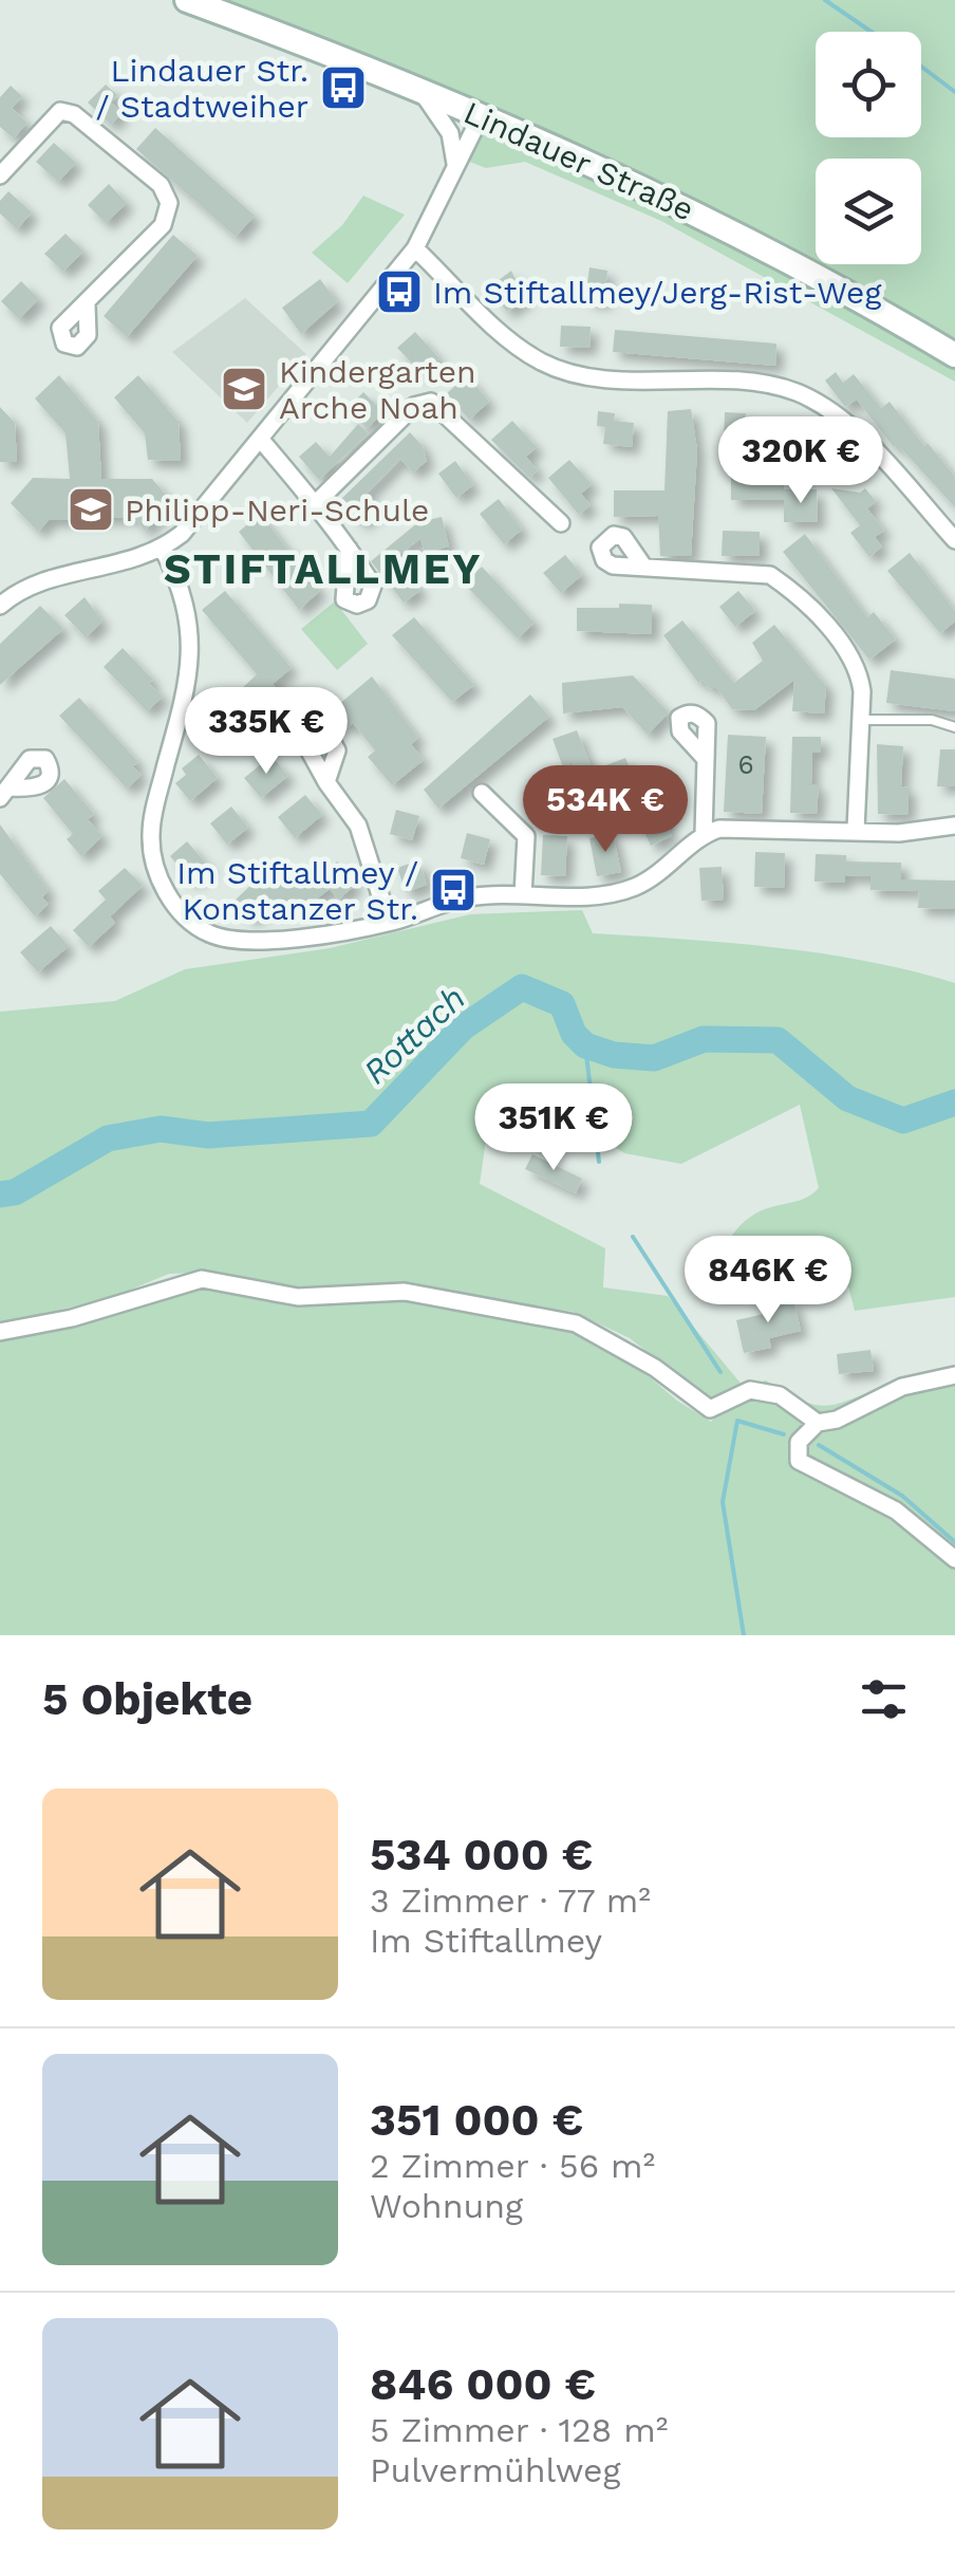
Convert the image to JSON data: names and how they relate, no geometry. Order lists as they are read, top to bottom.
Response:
{
  "streets": {
    "main road": ["Lindauer Straße"]
  },
  "districts": ["STIFTALLMEY"],
  "water": ["Rottach"],
  "places": {
    "bus stop": ["Lindauer Str. / Stadtweiher", "Im Stiftallmey/Jerg-Rist-Weg", "Im Stiftallmey / Konstanzer Str."],
    "school or university": ["Kindergarten Arche Noah", "Philipp-Neri-Schule"]
  },
  "house_numbers": ["6"],
  "page": {
    "price": [
      "320K €",
      "335K €",
      "534K €",
      "351K €",
      "846K €"
    ],
    "heading": "5 Objekte",
    "list": [
      {
        "name": "534 000 €",
        "note": "3 Zimmer · 77 m² · Im Stiftallmey"
      },
      {
        "name": "351 000 €",
        "note": "2 Zimmer · 56 m² · Wohnung"
      },
      {
        "name": "846 000 €",
        "note": "5 Zimmer · 128 m² · Pulvermühlweg"
      }
    ]
  }
}
